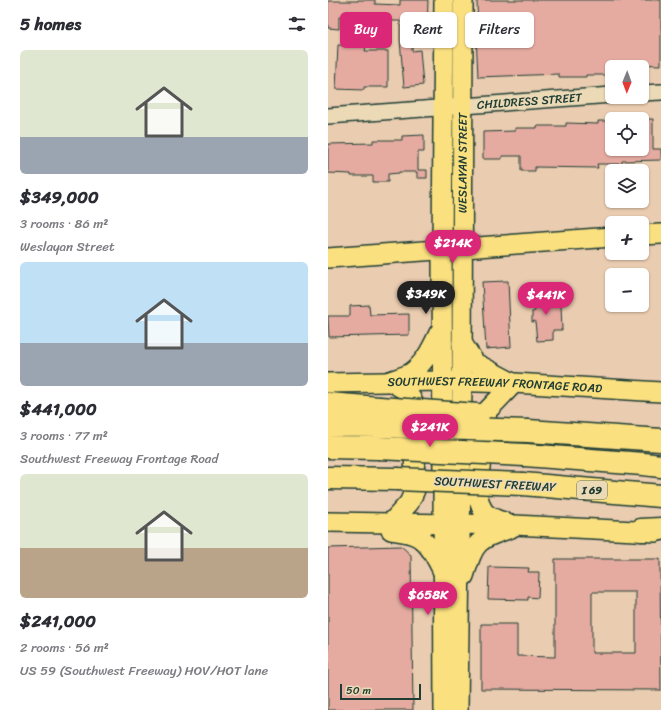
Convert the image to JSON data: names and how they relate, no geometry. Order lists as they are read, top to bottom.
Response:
{
  "streets": {
    "highway": ["SOUTHWEST FREEWAY", "I 69"],
    "main road": ["WESLAYAN STREET", "SOUTHWEST FREEWAY FRONTAGE ROAD"],
    "street": ["CHILDRESS STREET"]
  },
  "crossings": [
    ["CHILDRESS STREET", "WESLAYAN STREET"],
    ["WESLAYAN STREET", "SOUTHWEST FREEWAY FRONTAGE ROAD"]
  ],
  "scale_bar": "50 m",
  "north": "bottom",
  "page": {
    "heading": "5 homes",
    "chip": ["Buy", "Rent", "Filters"],
    "list": [
      {
        "name": "$349,000",
        "note": "3 rooms · 86 m² · Weslayan Street"
      },
      {
        "name": "$441,000",
        "note": "3 rooms · 77 m² · Southwest Freeway Frontage Road"
      },
      {
        "name": "$241,000",
        "note": "2 rooms · 56 m² · US 59 (Southwest Freeway) HOV/HOT lane"
      }
    ],
    "map_buttons": ["+", "−"],
    "price": [
      "$214K",
      "$349K",
      "$441K",
      "$241K",
      "$658K"
    ],
    "scale": "50 m"
  }
}
